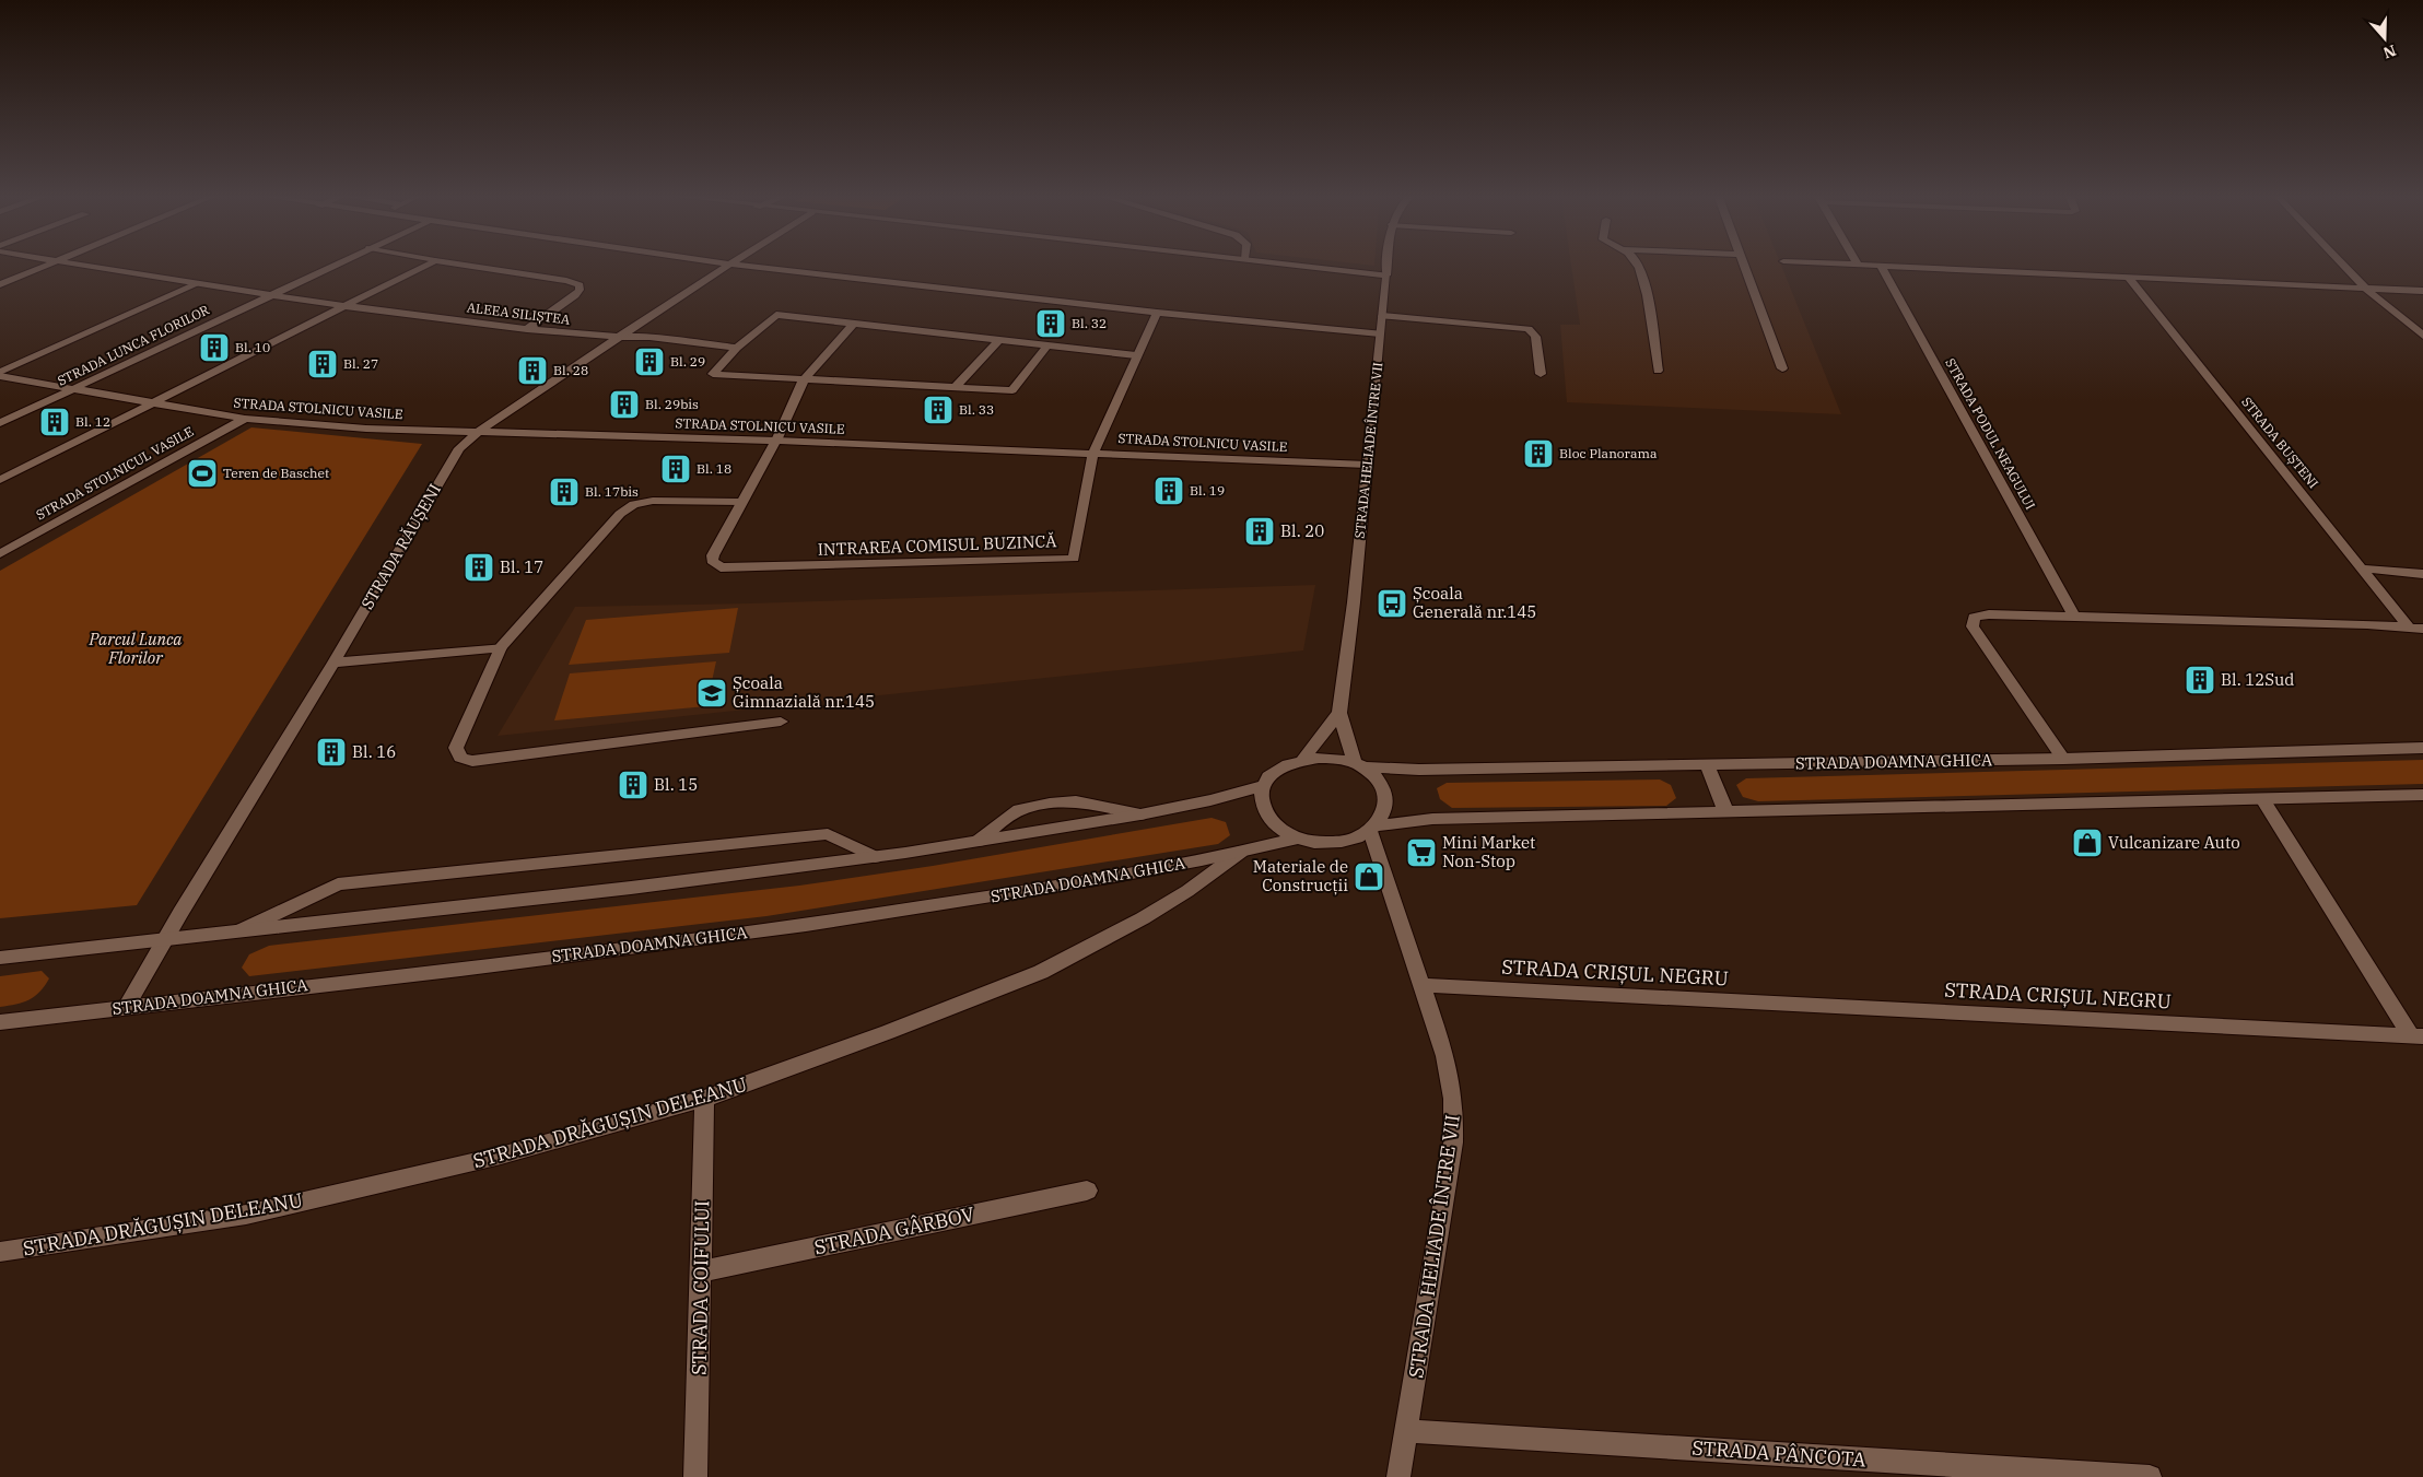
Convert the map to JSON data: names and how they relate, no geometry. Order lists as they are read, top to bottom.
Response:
{
  "streets": {
    "street": [
      "ALEEA SILIȘTEA",
      "STRADA LUNCA FLORILOR",
      "STRADA STOLNICU VASILE",
      "STRADA PODUL NEAGULUI",
      "STRADA BUȘTENI",
      "STRADA HELIADE ÎNTRE VII",
      "STRADA STOLNICUL VASILE",
      "INTRAREA COMISUL BUZINCĂ",
      "STRADA RĂUȘENI",
      "STRADA DOAMNA GHICA",
      "STRADA CRIȘUL NEGRU",
      "STRADA DRĂGUȘIN DELEANU",
      "STRADA GÂRBOV",
      "STRADA COIFULUI",
      "STRADA PÂNCOTA"
    ]
  },
  "crossings": [
    ["ALEEA SILIȘTEA", "STRADA LUNCA FLORILOR"],
    ["ALEEA SILIȘTEA", "STRADA RĂUȘENI"],
    ["STRADA LUNCA FLORILOR", "STRADA STOLNICU VASILE"],
    ["STRADA STOLNICU VASILE", "STRADA HELIADE ÎNTRE VII"],
    ["STRADA STOLNICU VASILE", "STRADA STOLNICUL VASILE"],
    ["STRADA STOLNICU VASILE", "INTRAREA COMISUL BUZINCĂ"],
    ["STRADA STOLNICU VASILE", "STRADA RĂUȘENI"],
    ["STRADA HELIADE ÎNTRE VII", "STRADA DOAMNA GHICA"],
    ["STRADA HELIADE ÎNTRE VII", "STRADA CRIȘUL NEGRU"],
    ["STRADA HELIADE ÎNTRE VII", "STRADA PÂNCOTA"],
    ["STRADA RĂUȘENI", "STRADA DOAMNA GHICA"],
    ["STRADA DOAMNA GHICA", "STRADA CRIȘUL NEGRU"],
    ["STRADA DOAMNA GHICA", "STRADA DRĂGUȘIN DELEANU"],
    ["STRADA DRĂGUȘIN DELEANU", "STRADA COIFULUI"],
    ["STRADA GÂRBOV", "STRADA COIFULUI"]
  ],
  "parks": ["Parcul Lunca Florilor"],
  "places": {
    "building": [
      "Bl. 32",
      "Bl. 10",
      "Bl. 29",
      "Bl. 27",
      "Bl. 28",
      "Bl. 29bis",
      "Bl. 33",
      "Bl. 12",
      "Bloc Planorama",
      "Bl. 18",
      "Bl. 19",
      "Bl. 17bis",
      "Bl. 20",
      "Bl. 17",
      "Bl. 12Sud",
      "Bl. 16",
      "Bl. 15"
    ],
    "sports": ["Teren de Baschet"],
    "bus stop": ["Școala Generală nr.145"],
    "school or university": ["Școala Gimnazială nr.145"],
    "shop": ["Vulcanizare Auto", "Materiale de Construcții"],
    "supermarket": ["Mini Market Non-Stop"]
  },
  "north": "bottom"
}
